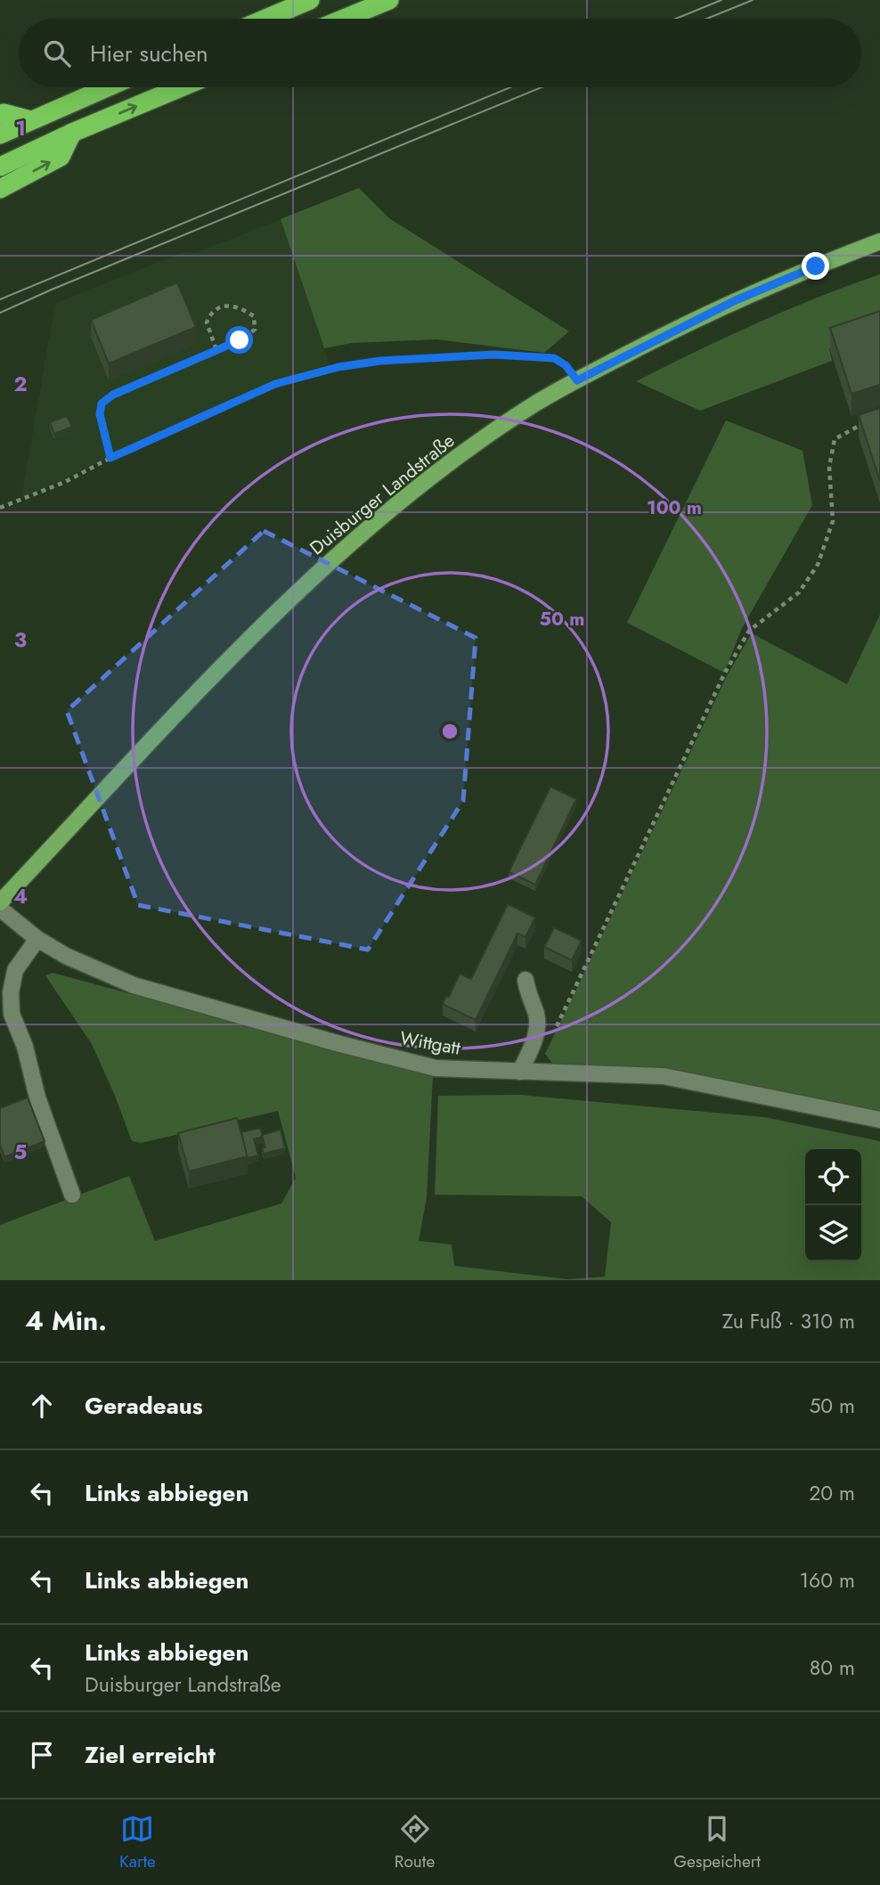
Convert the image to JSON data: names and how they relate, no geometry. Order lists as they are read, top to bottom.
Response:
{
  "streets": {
    "main road": ["Duisburger Landstraße"],
    "street": ["Wittgatt"]
  },
  "page": {
    "search": "Hier suchen",
    "heading": ["4 Min.", "Zu Fuß · 310 m"],
    "list": [
      ["Geradeaus", "50 m"],
      ["Links abbiegen", "20 m"],
      ["Links abbiegen", "160 m"],
      ["Links abbiegen", "Duisburger Landstraße", "80 m"],
      "Ziel erreicht"
    ],
    "nav": ["Karte", "Route", "Gespeichert"]
  },
  "grid": {
    "rows": [
      "1",
      "2",
      "3",
      "4",
      "5"
    ]
  },
  "rings": ["100 m", "50 m"]
}
